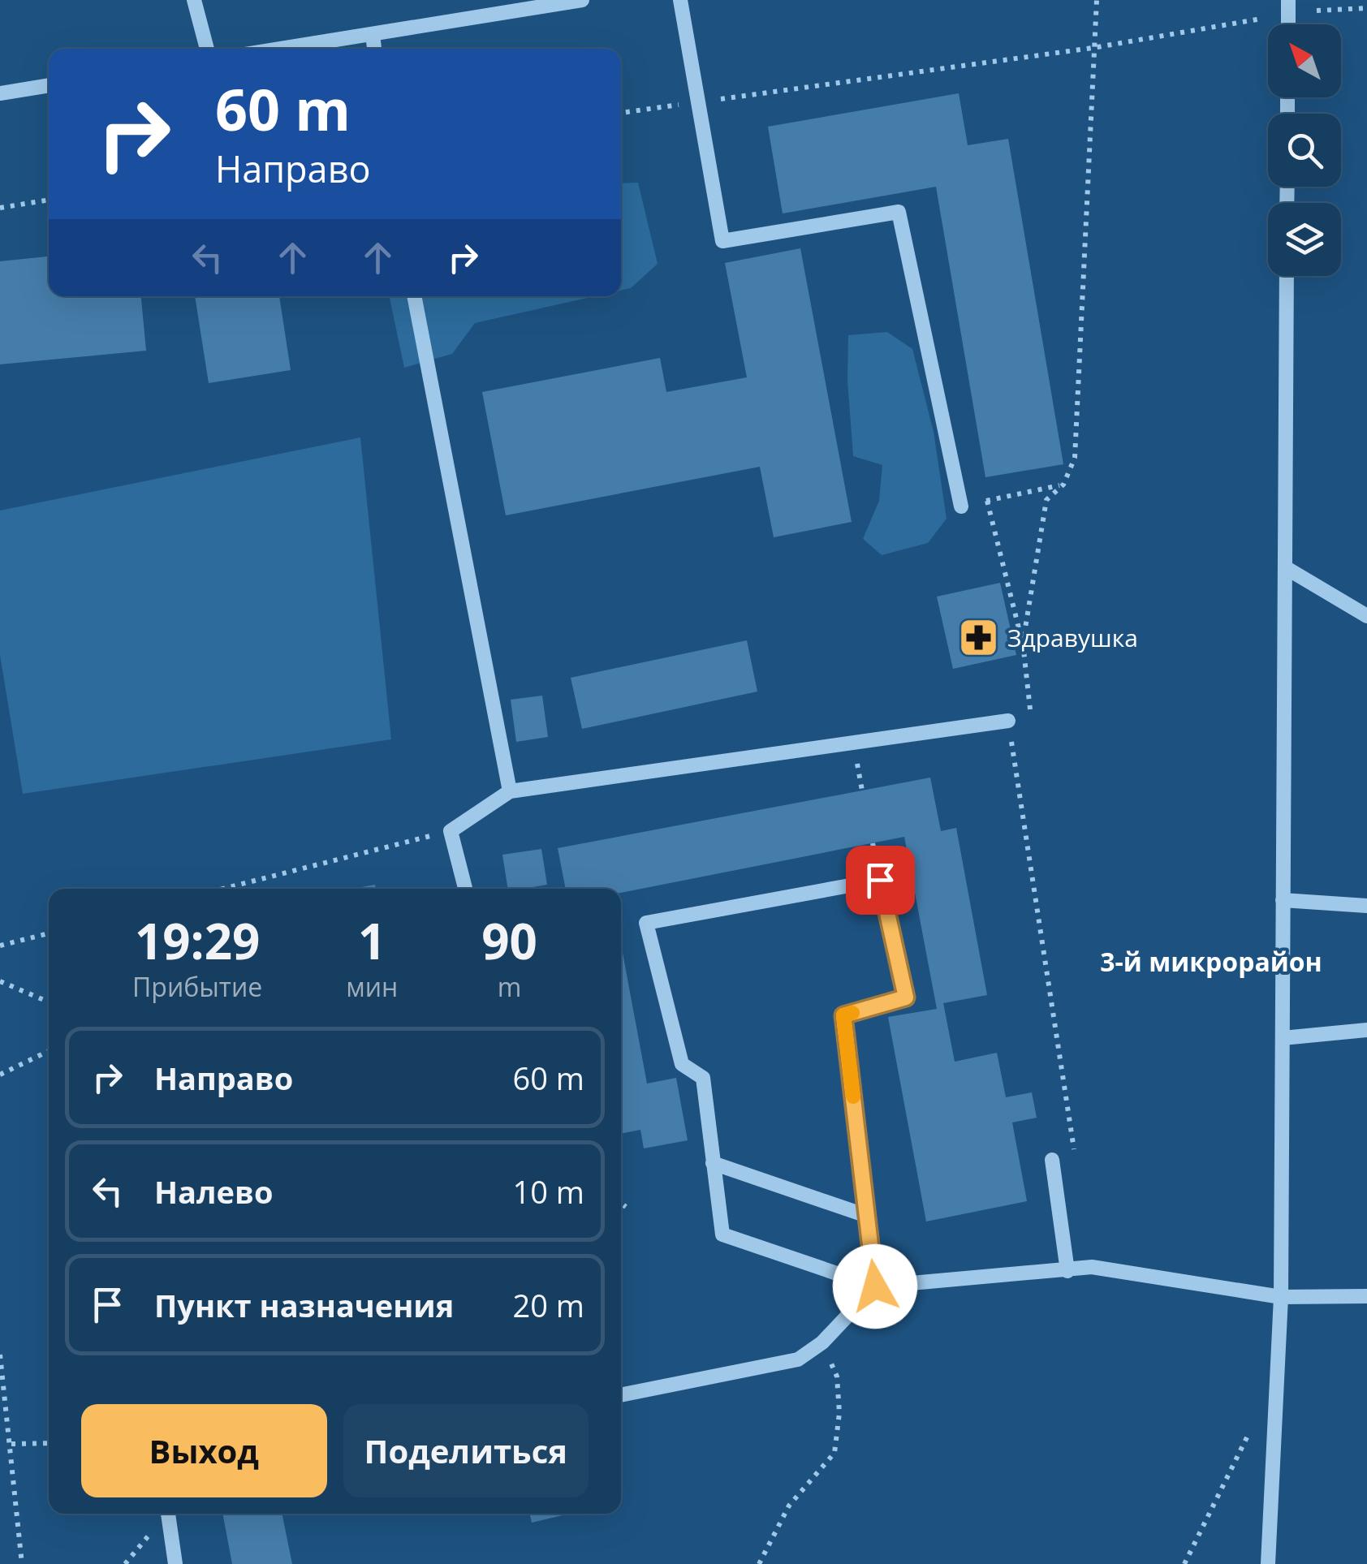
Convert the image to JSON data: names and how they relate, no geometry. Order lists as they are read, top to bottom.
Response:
{
  "districts": ["3-й микрорайон"],
  "places": {
    "pharmacy": ["Здравушка"]
  },
  "north": "top left",
  "page": {
    "turn": ["60 m", "Направо"],
    "eta": [
      "19:29",
      "Прибытие",
      "1",
      "мин",
      "90",
      "m"
    ],
    "list": [
      {
        "name": "Направо",
        "value": "60 m"
      },
      {
        "name": "Налево",
        "value": "10 m"
      },
      {
        "name": "Пункт назначения",
        "value": "20 m"
      }
    ],
    "buttons": ["Выход", "Поделиться"]
  }
}
